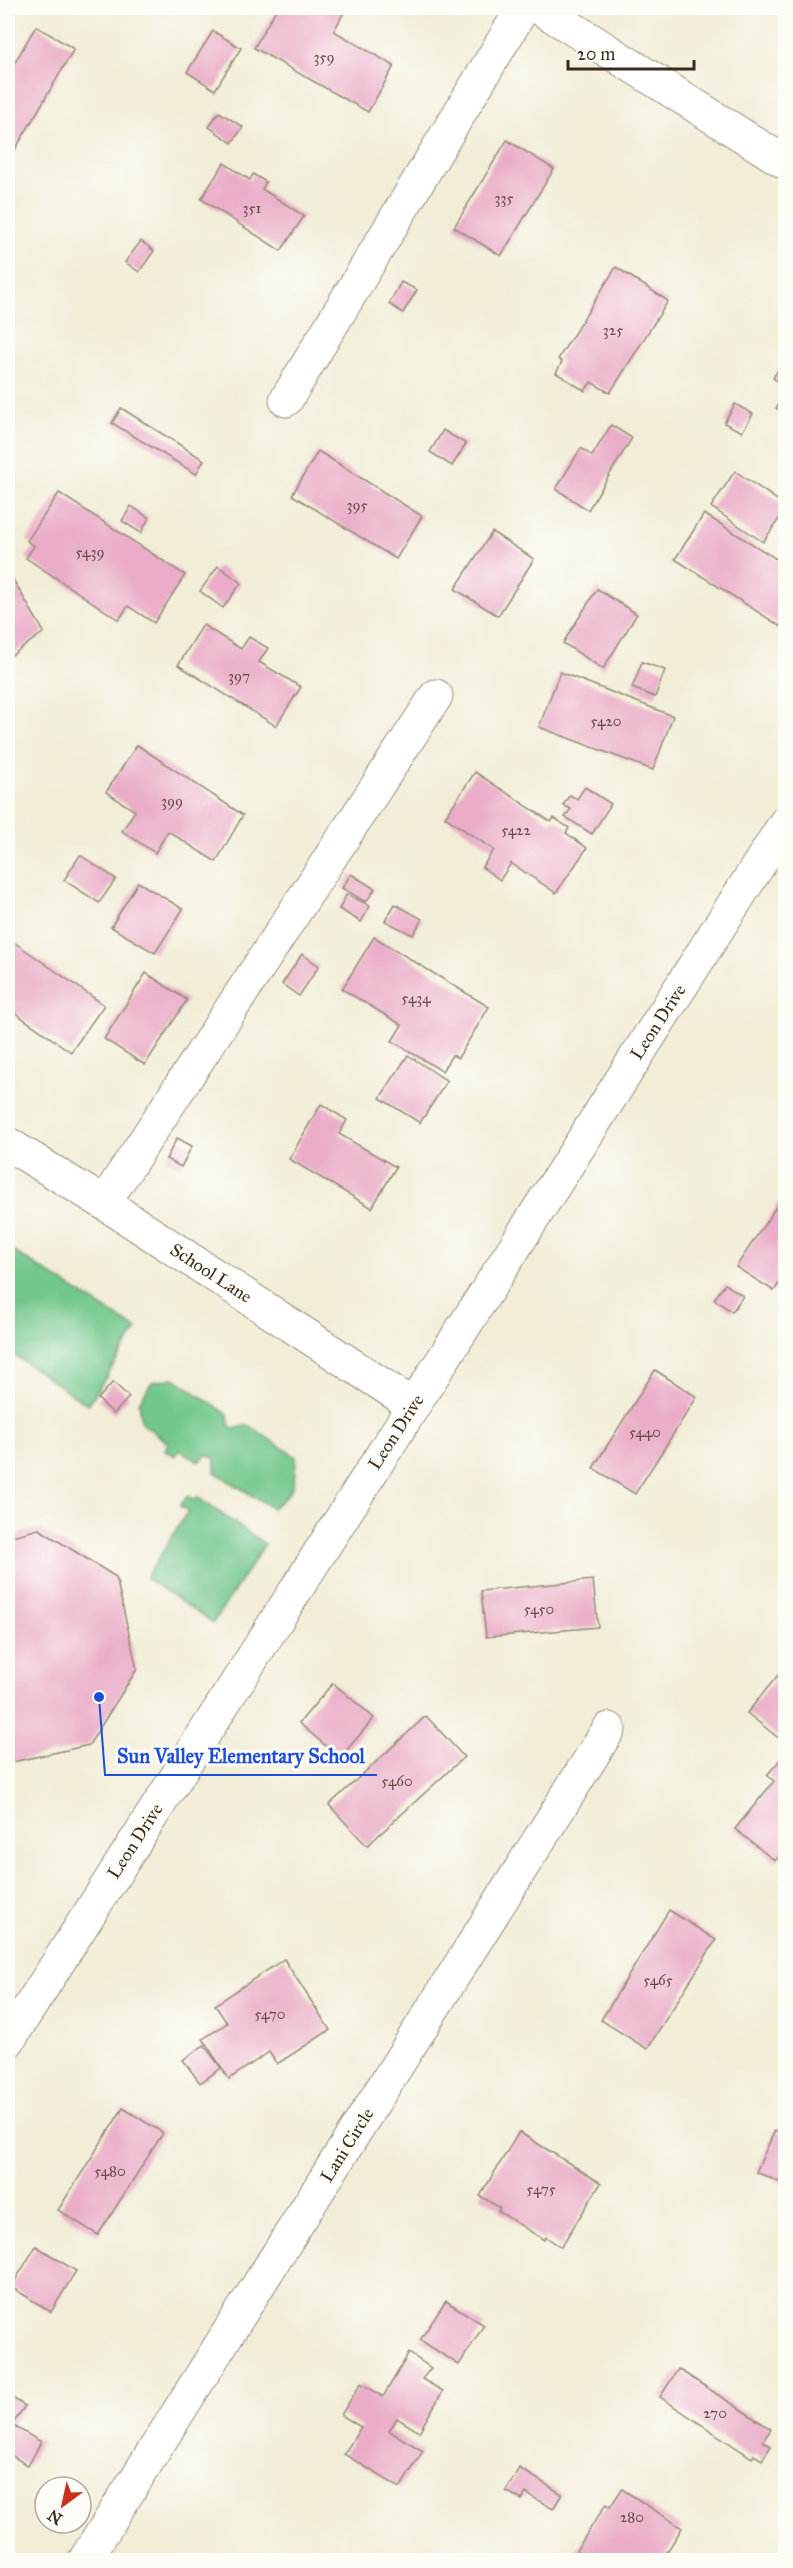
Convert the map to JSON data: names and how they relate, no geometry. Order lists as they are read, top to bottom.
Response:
{
  "streets": {
    "street": ["Leon Drive", "School Lane", "Lani Circle"]
  },
  "crossings": [
    ["Leon Drive", "School Lane"]
  ],
  "places": ["Sun Valley Elementary School"],
  "house_numbers": [
    "359",
    "335",
    "351",
    "325",
    "395",
    "5439",
    "397",
    "5420",
    "399",
    "5422",
    "5434",
    "5440",
    "5450",
    "5460",
    "5465",
    "5470",
    "5480",
    "5475",
    "270",
    "280"
  ],
  "scale_bar": "20 m",
  "north": "bottom left"
}
